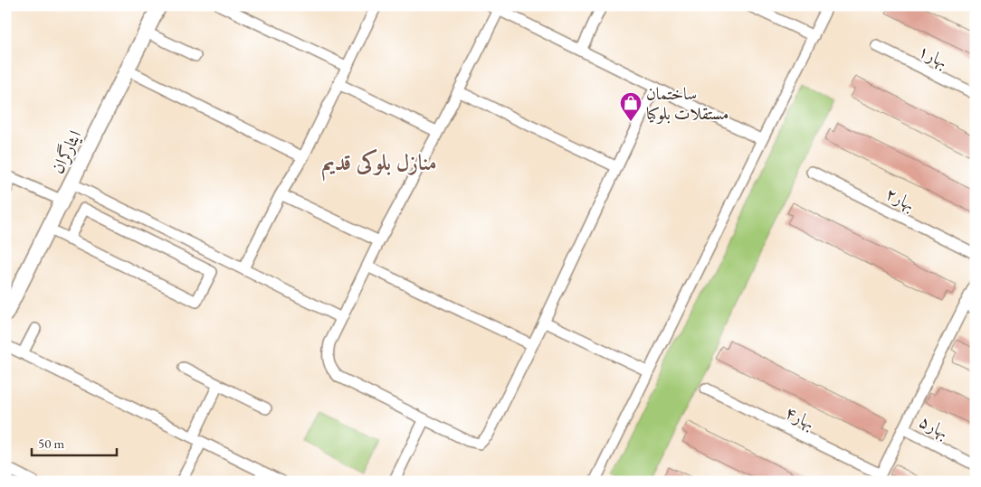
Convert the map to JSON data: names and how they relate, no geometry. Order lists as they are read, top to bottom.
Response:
{
  "streets": {
    "street": [
      "بهار۱",
      "ایثارگران",
      "بهار۲",
      "بهار۴",
      "بهار۵"
    ]
  },
  "districts": ["منازل بلوکی قدیم"],
  "places": {
    "shop": ["ساختمان مستقلات بلوکیا"]
  },
  "scale_bar": "50 m"
}
